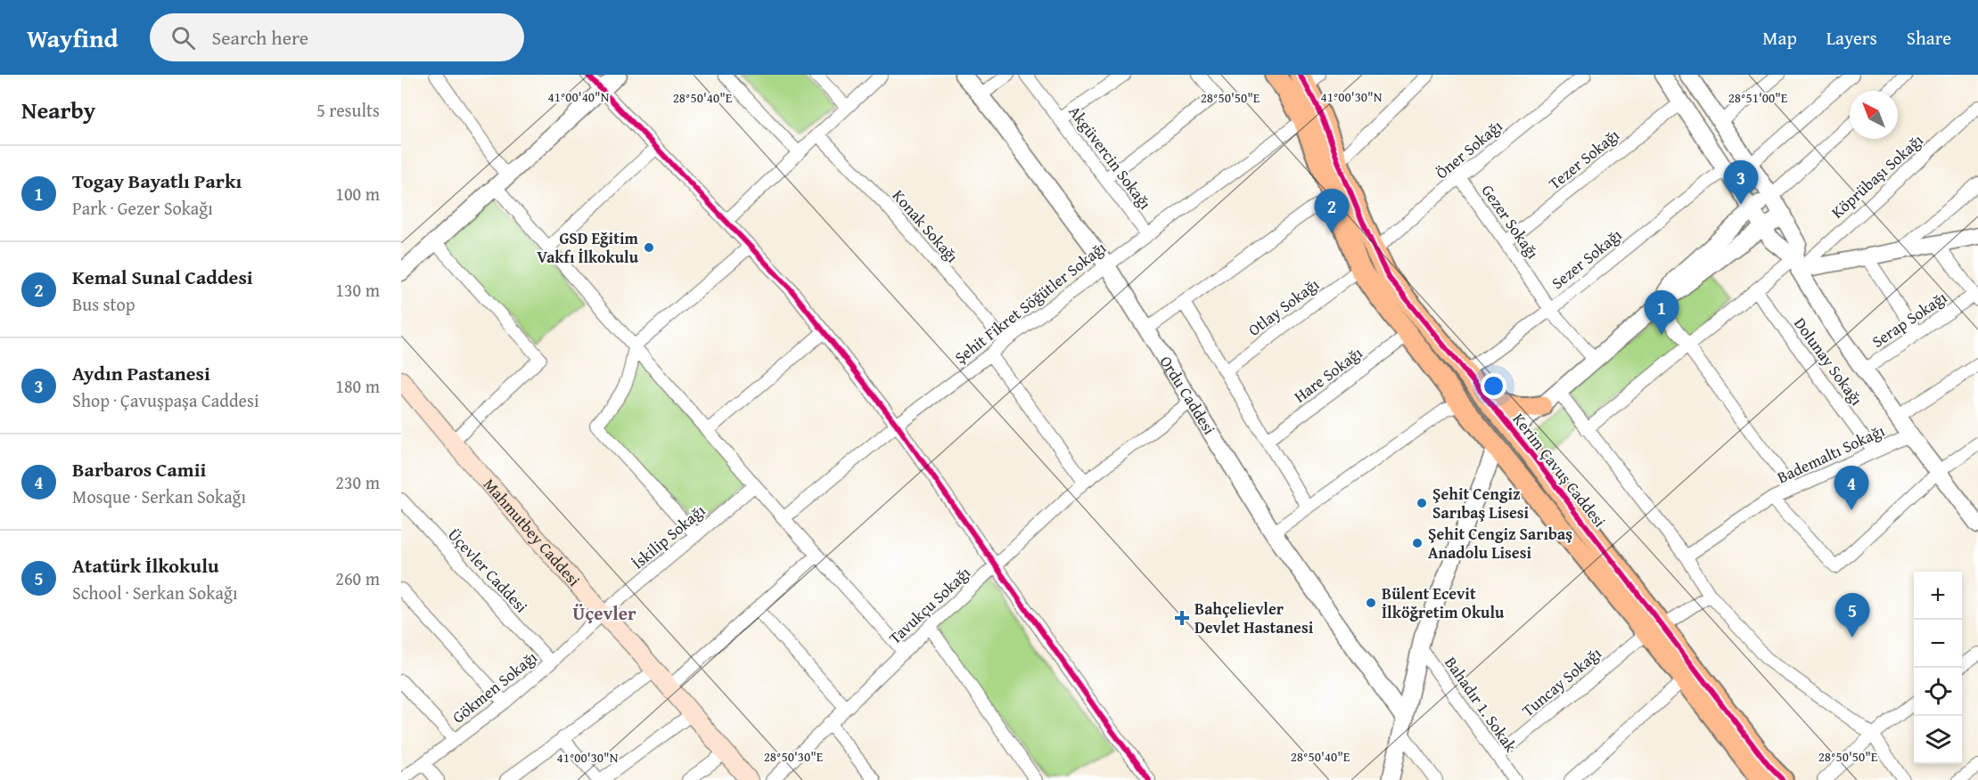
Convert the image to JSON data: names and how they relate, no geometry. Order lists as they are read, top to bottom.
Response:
{
  "streets": {
    "main road": ["Kerim Çavuş Caddesi", "Mahmutbey Caddesi"],
    "street": [
      "Öner Sokağı",
      "Akgüvercin Sokağı",
      "Tezer Sokağı",
      "Köprübaşı Sokağı",
      "Gezer Sokağı",
      "Konak Sokağı",
      "Sezer Sokağı",
      "Şehit Fikret Söğütler Sokağı",
      "Otlay Sokağı",
      "Serap Sokağı",
      "Dolunay Sokağı",
      "Hare Sokağı",
      "Ordu Caddesi",
      "Bademaltı Sokağı",
      "İskilip Sokağı",
      "Üçevler Caddesi",
      "Tavukçu Sokağı",
      "Tuncay Sokağı",
      "Gökmen Sokağı",
      "Bahadır 1. Sokak"
    ]
  },
  "crossings": [
    ["Öner Sokağı", "Gezer Sokağı"],
    ["Öner Sokağı", "Kerim Çavuş Caddesi"],
    ["Akgüvercin Sokağı", "Şehit Fikret Söğütler Sokağı"],
    ["Tezer Sokağı", "Gezer Sokağı"],
    ["Köprübaşı Sokağı", "Dolunay Sokağı"],
    ["Gezer Sokağı", "Sezer Sokağı"],
    ["Konak Sokağı", "Şehit Fikret Söğütler Sokağı"],
    ["Sezer Sokağı", "Kerim Çavuş Caddesi"],
    ["Şehit Fikret Söğütler Sokağı", "Ordu Caddesi"],
    ["Şehit Fikret Söğütler Sokağı", "Kerim Çavuş Caddesi"],
    ["Otlay Sokağı", "Kerim Çavuş Caddesi"],
    ["Dolunay Sokağı", "Bademaltı Sokağı"],
    ["Hare Sokağı", "Kerim Çavuş Caddesi"],
    ["Ordu Caddesi", "Tavukçu Sokağı"],
    ["Kerim Çavuş Caddesi", "Tuncay Sokağı"],
    ["Mahmutbey Caddesi", "İskilip Sokağı"],
    ["Mahmutbey Caddesi", "Gökmen Sokağı"],
    ["İskilip Sokağı", "Gökmen Sokağı"],
    ["Üçevler Caddesi", "Gökmen Sokağı"],
    ["Tuncay Sokağı", "Bahadır 1. Sokak"]
  ],
  "districts": ["Üçevler"],
  "places": {
    "other": [
      "GSD Eğitim Vakfı İlkokulu",
      "Şehit Cengiz Sarıbaş Lisesi",
      "Şehit Cengiz Sarıbaş Anadolu Lisesi",
      "Bülent Ecevit İlköğretim Okulu"
    ],
    "health": ["Bahçelievler Devlet Hastanesi"]
  },
  "north": "top left",
  "page": {
    "header": "Wayfind",
    "search": "Search here",
    "nav": ["Map", "Layers", "Share"],
    "heading": ["Nearby", "5 results"],
    "list": [
      {
        "mark": "1",
        "name": "Togay Bayatlı Parkı",
        "note": "Park · Gezer Sokağı",
        "value": "100 m"
      },
      {
        "mark": "2",
        "name": "Kemal Sunal Caddesi",
        "note": "Bus stop",
        "value": "130 m"
      },
      {
        "mark": "3",
        "name": "Aydın Pastanesi",
        "note": "Shop · Çavuşpaşa Caddesi",
        "value": "180 m"
      },
      {
        "mark": "4",
        "name": "Barbaros Camii",
        "note": "Mosque · Serkan Sokağı",
        "value": "230 m"
      },
      {
        "mark": "5",
        "name": "Atatürk İlkokulu",
        "note": "School · Serkan Sokağı",
        "value": "260 m"
      }
    ],
    "pins": [
      "3",
      "2",
      "1",
      "4",
      "5"
    ],
    "map_buttons": ["+", "−"]
  },
  "coordinates": [
    "41°00'40\"N",
    "41°00'30\"N",
    "28°50'40\"E",
    "28°50'50\"E",
    "28°51'00\"E",
    "28°50'30\"E"
  ]
}
